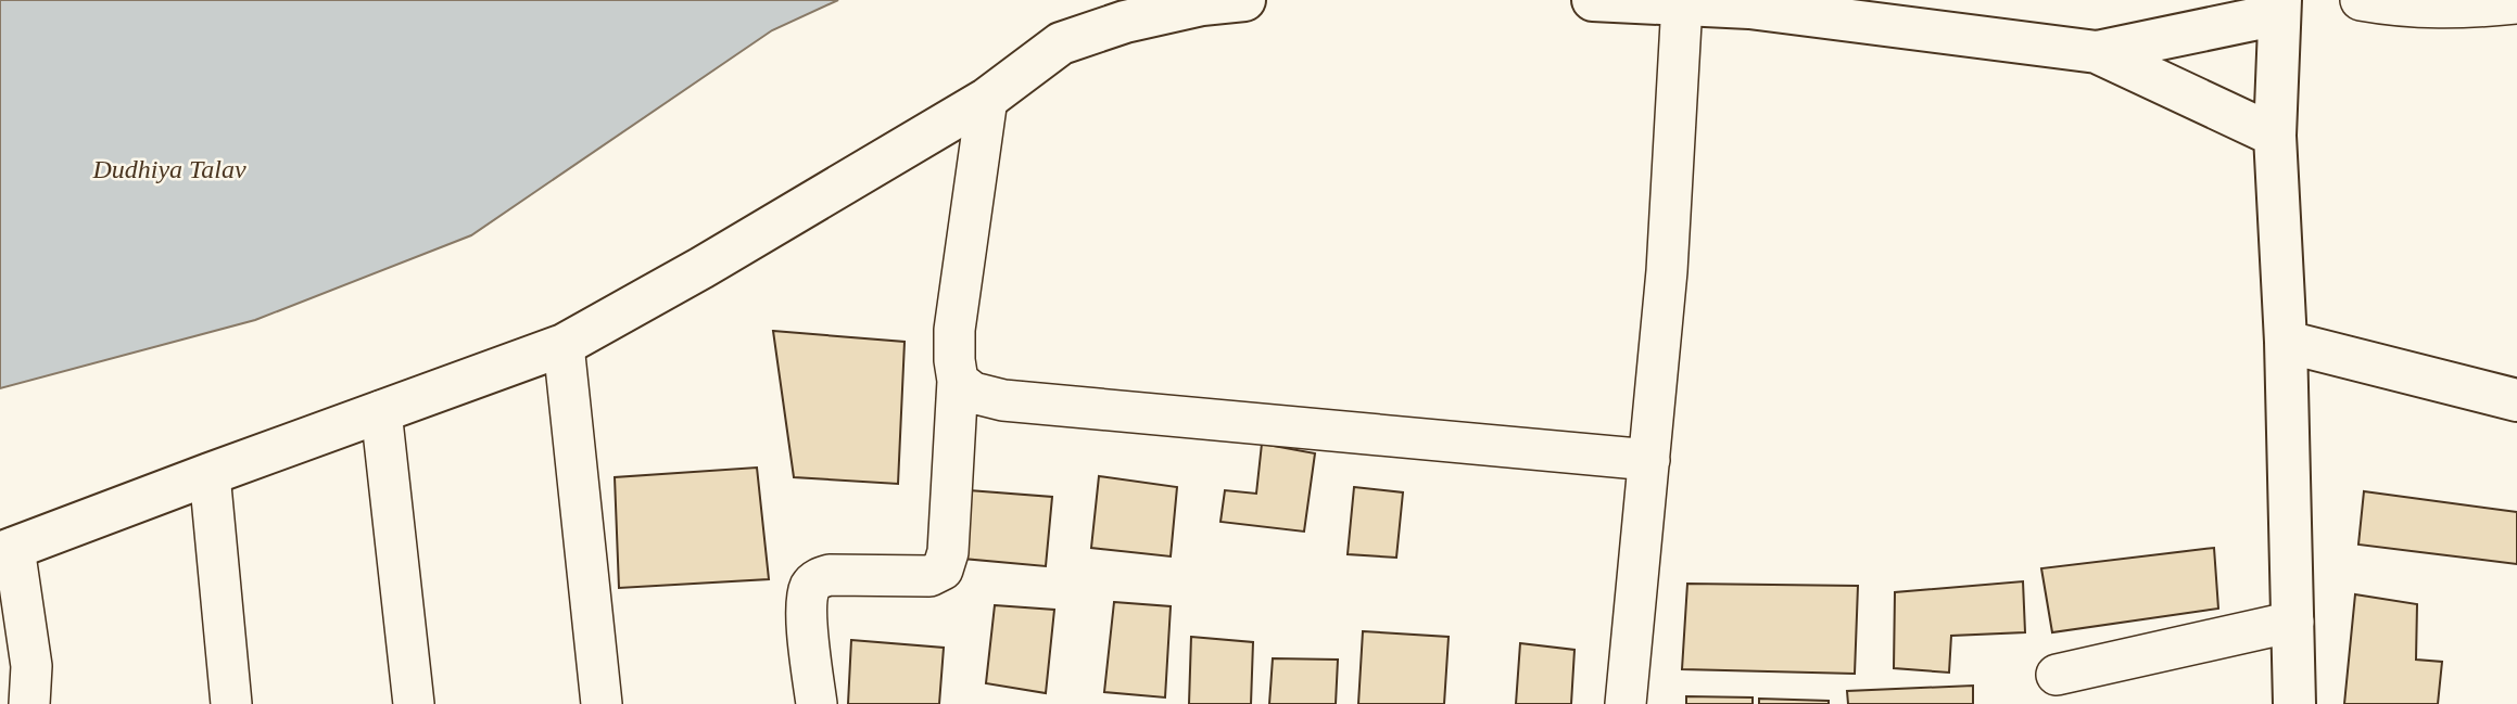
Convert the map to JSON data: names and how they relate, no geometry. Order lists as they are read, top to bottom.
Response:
{
  "water": ["Dudhiya Talav"]
}
